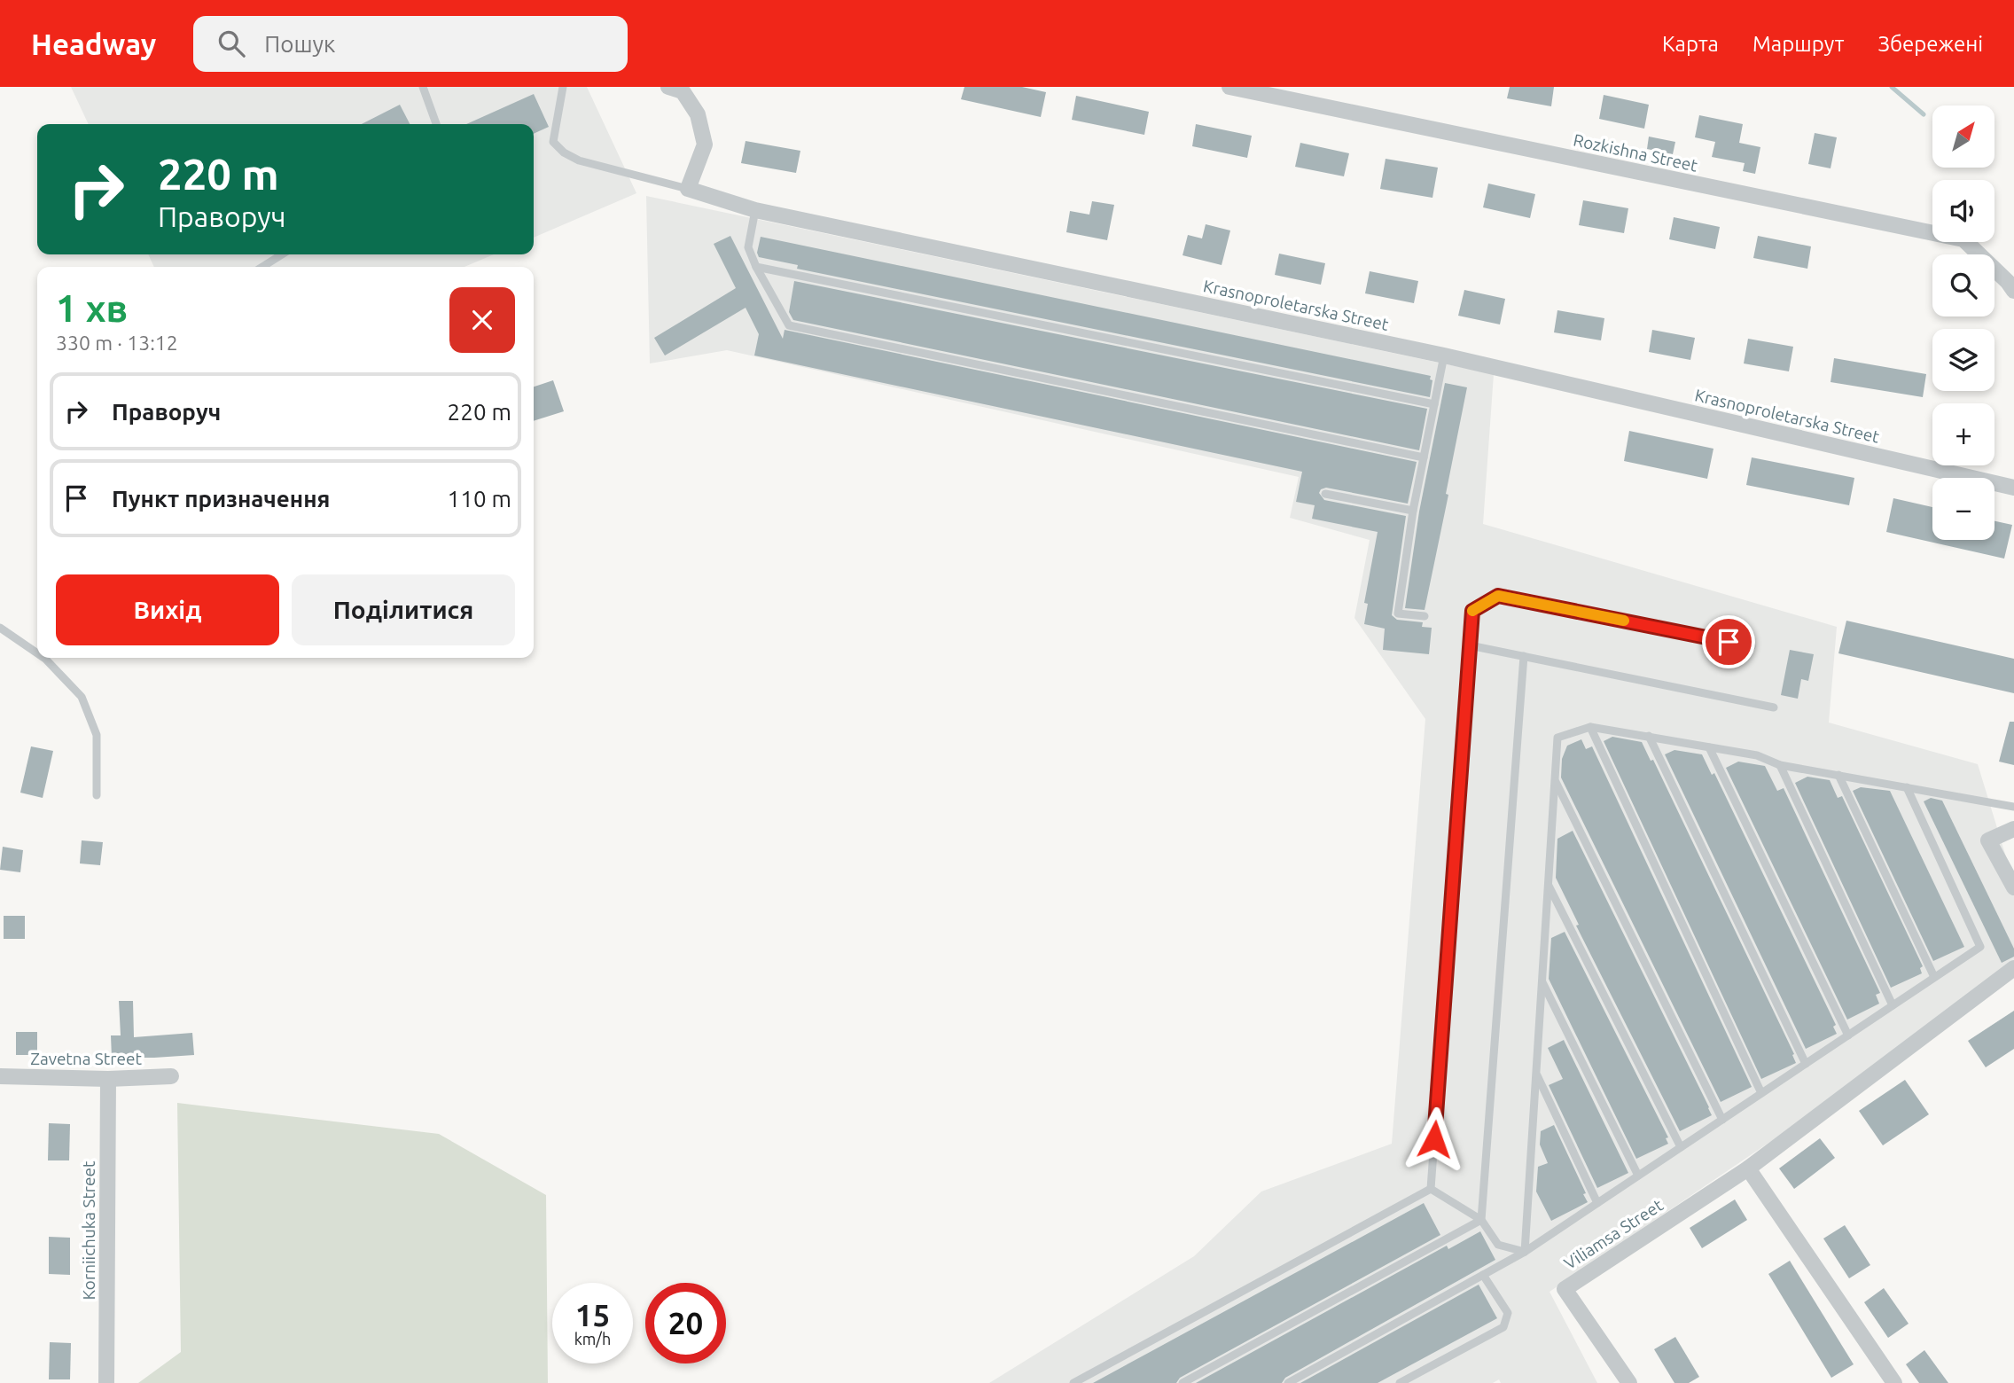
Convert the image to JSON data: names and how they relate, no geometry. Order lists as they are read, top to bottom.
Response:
{
  "streets": {
    "street": [
      "Rozkishna Street",
      "Krasnoproletarska Street",
      "Zavetna Street",
      "Korniichuka Street",
      "Viliamsa Street"
    ]
  },
  "crossings": [
    ["Zavetna Street", "Korniichuka Street"]
  ],
  "north": "top right",
  "page": {
    "header": "Headway",
    "search": "Пошук",
    "nav": ["Карта", "Маршрут", "Збережені"],
    "map_buttons": ["+", "−"],
    "turn": ["220 m", "Праворуч"],
    "heading": ["1 хв", "330 m · 13:12"],
    "list": [
      {
        "name": "Праворуч",
        "value": "220 m"
      },
      {
        "name": "Пункт призначення",
        "value": "110 m"
      }
    ],
    "buttons": ["Вихід", "Поділитися"],
    "speed": "15 km/h",
    "limit": "20"
  }
}
